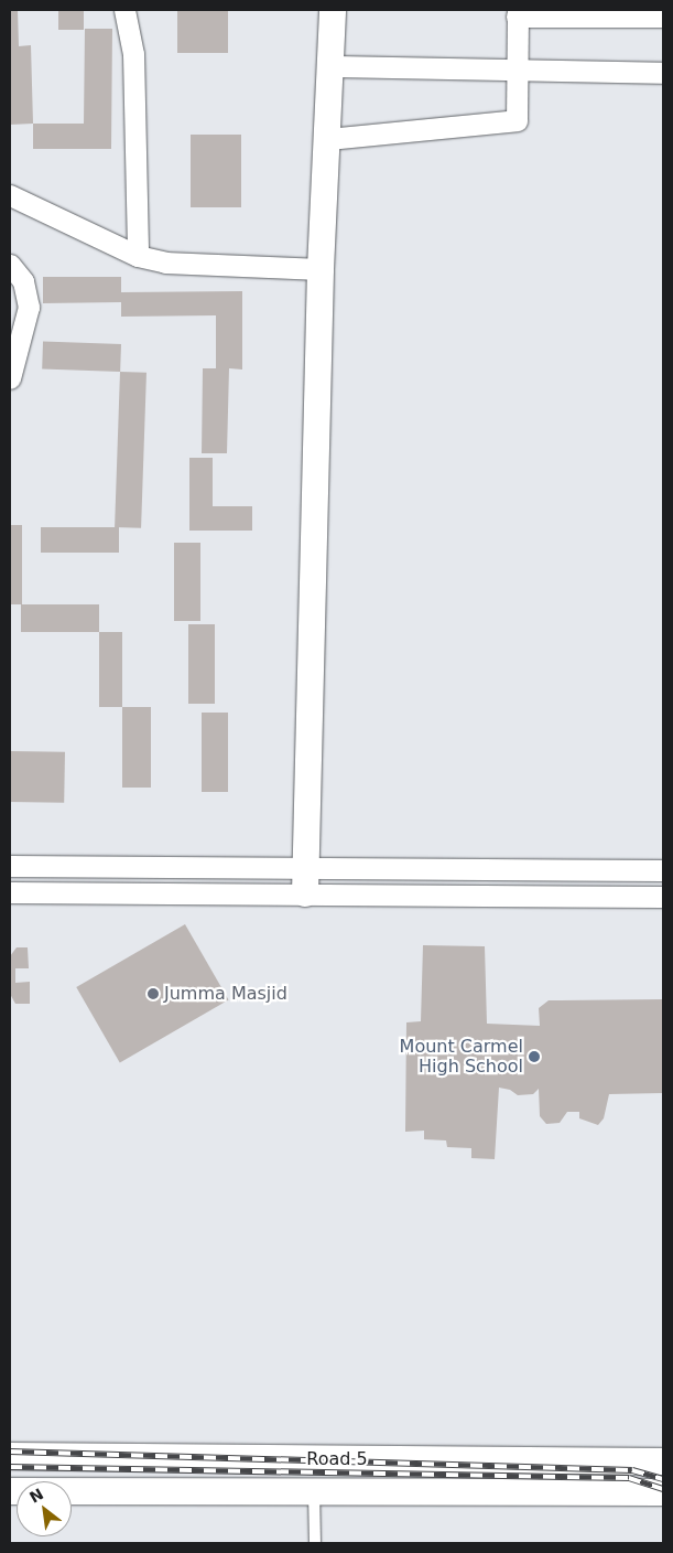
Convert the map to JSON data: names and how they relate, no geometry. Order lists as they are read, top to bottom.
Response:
{
  "streets": {
    "street": ["Road 5"]
  },
  "places": ["Jumma Masjid", "Mount Carmel High School"],
  "north": "top left"
}
